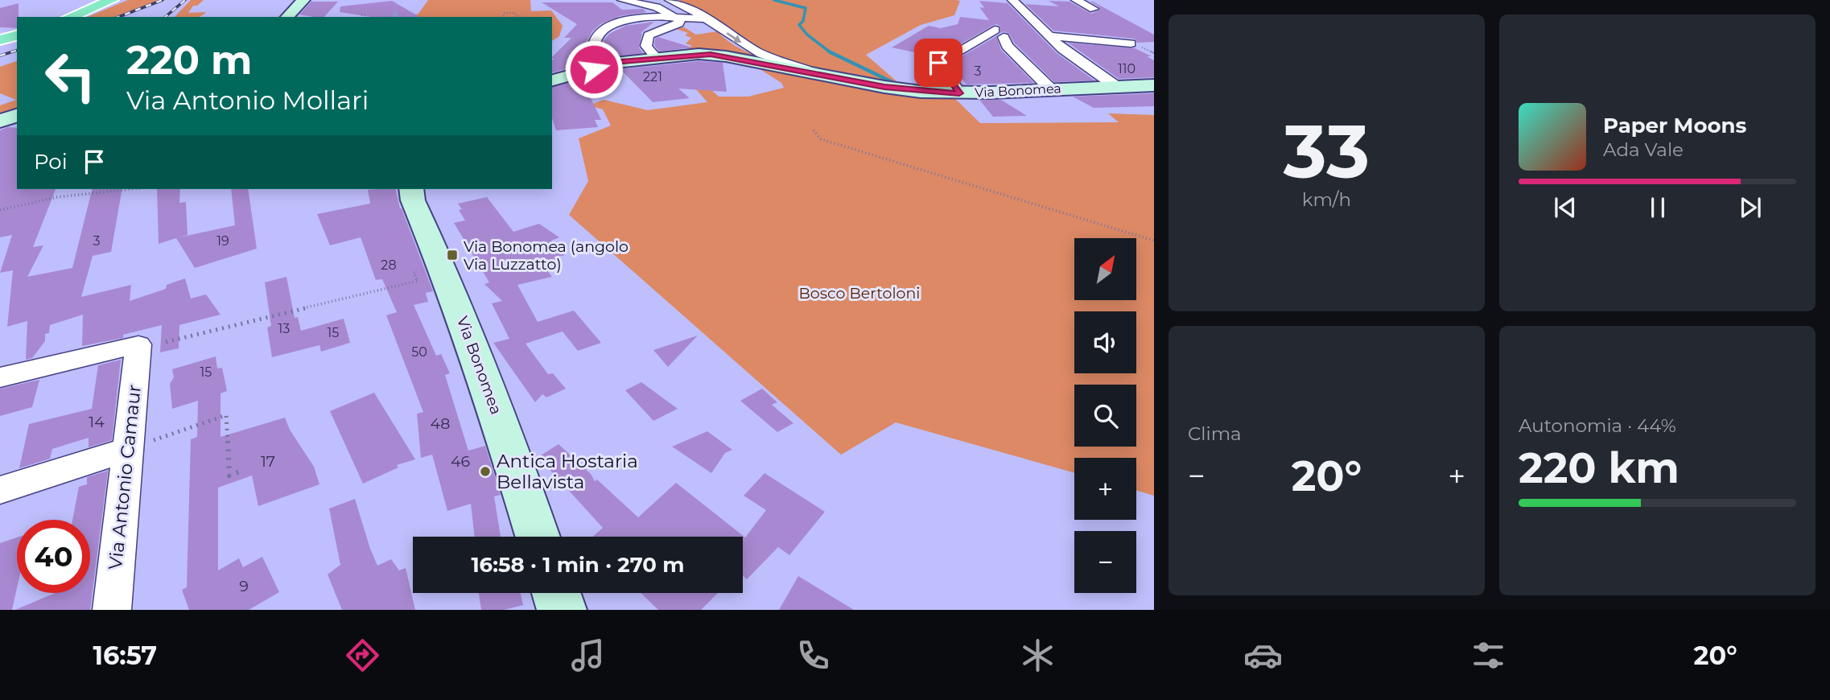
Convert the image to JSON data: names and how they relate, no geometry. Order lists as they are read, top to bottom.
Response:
{
  "streets": {
    "street": ["Via Bonomea", "Via Antonio Camaur"]
  },
  "parks": ["Bosco Bertoloni"],
  "places": {
    "transit": ["Via Bonomea (angolo Via Luzzatto)"],
    "other": ["Antica Hostaria Bellavista"]
  },
  "house_numbers": [
    "110",
    "3",
    "221",
    "3",
    "19",
    "28",
    "13",
    "15",
    "50",
    "15",
    "14",
    "48",
    "17",
    "46",
    "9"
  ],
  "north": "top right",
  "page": {
    "tile": [
      ["33", "km/h"],
      "Clima",
      ["Autonomia · 44%", "220 km"]
    ],
    "turn": ["220 m", "Via Antonio Mollari"],
    "song": ["Paper Moons", "Ada Vale"],
    "then": "Poi",
    "map_buttons": ["+", "−"],
    "heat": ["−", "20°", "+"],
    "limit": "40",
    "trip": "16:58 · 1 min · 270 m",
    "tabs": ["16:57", "20°"]
  }
}
